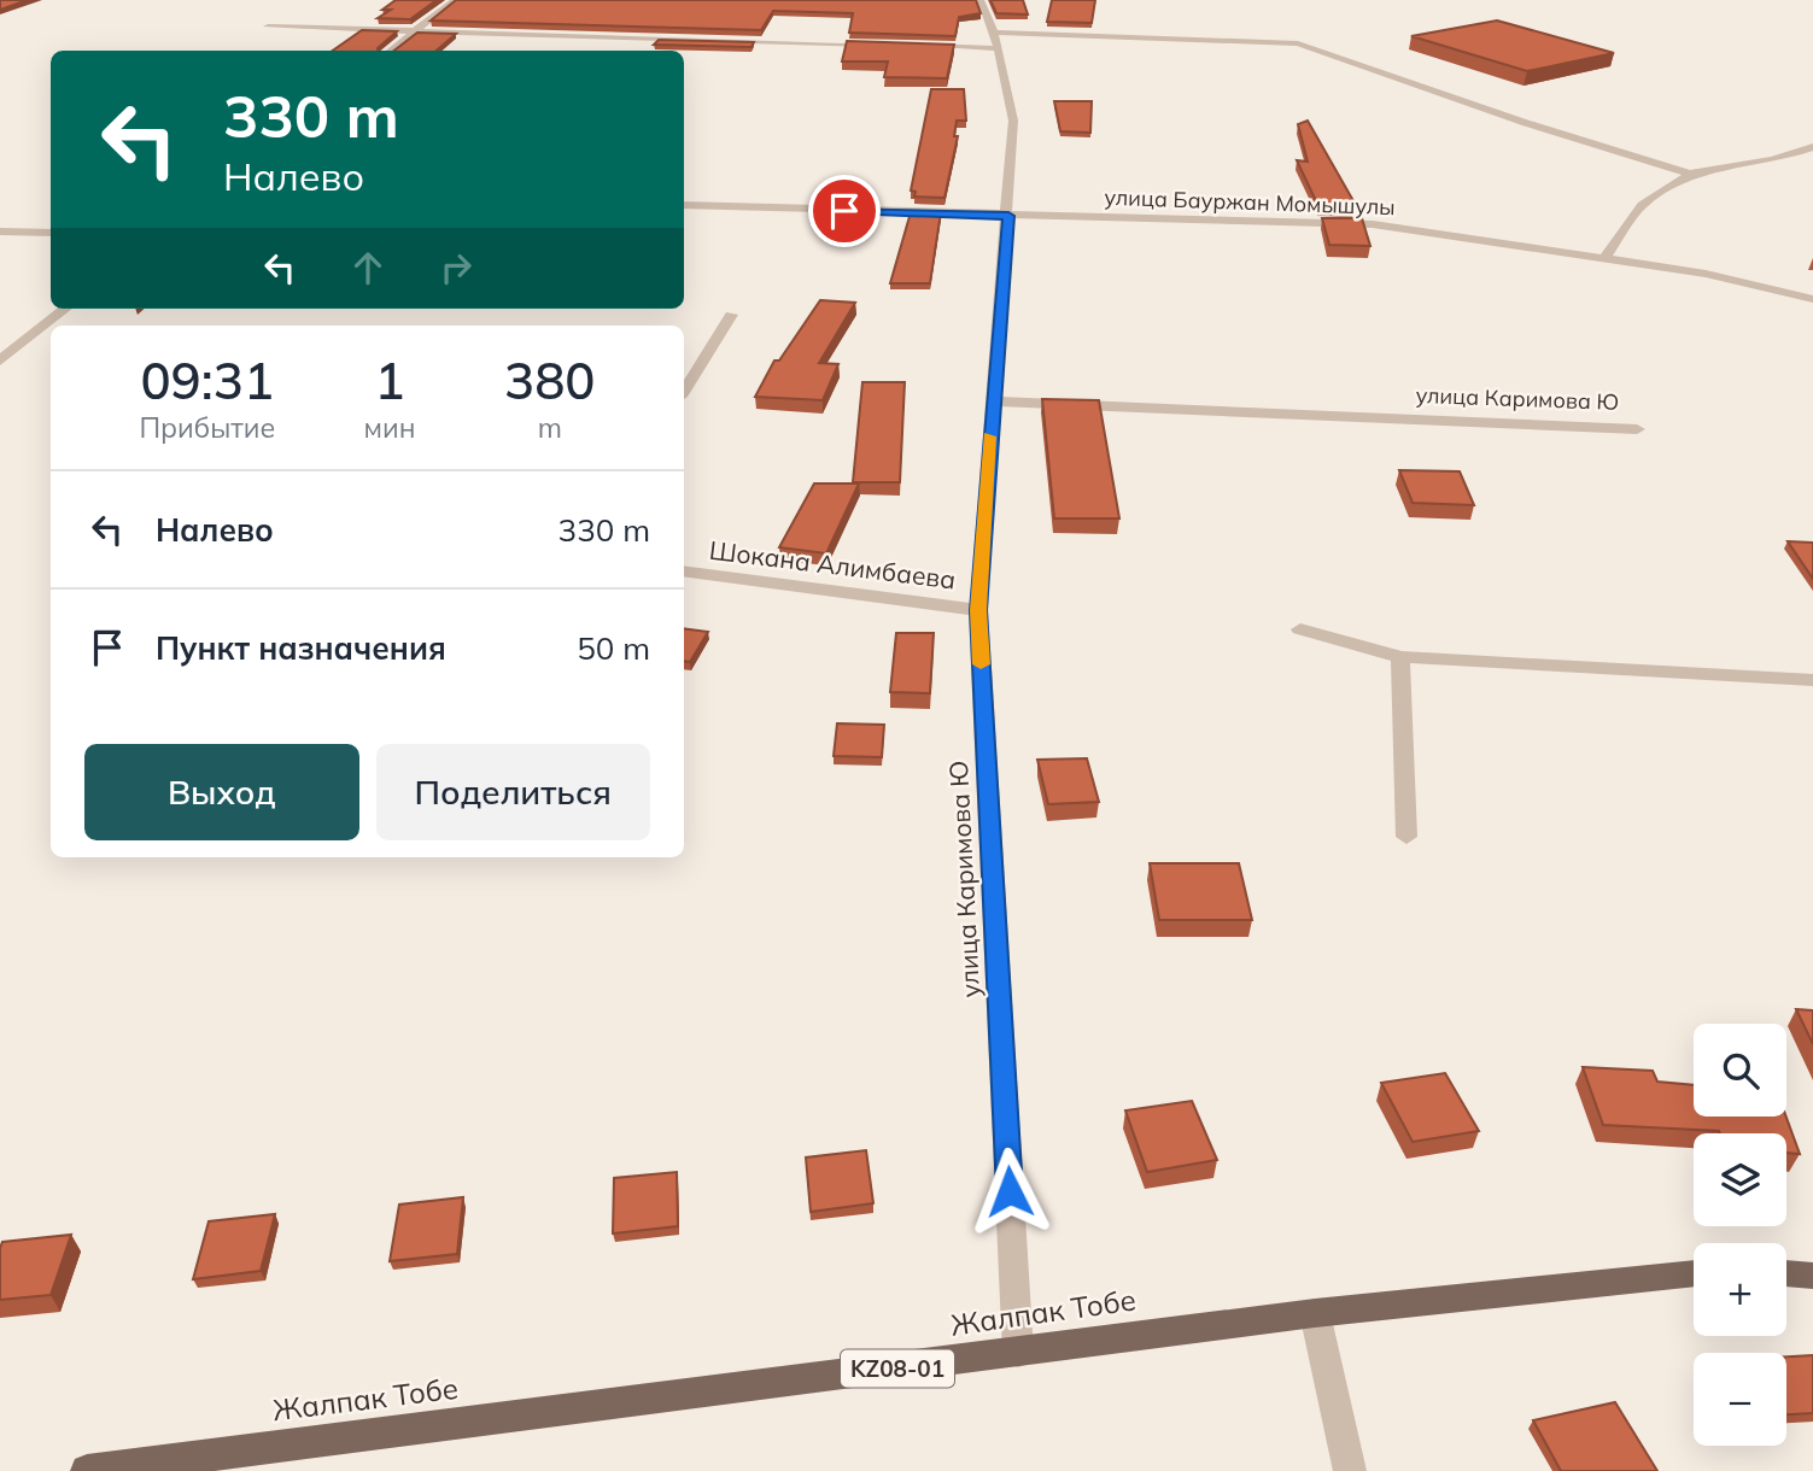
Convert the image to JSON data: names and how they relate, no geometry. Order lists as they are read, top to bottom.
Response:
{
  "streets": {
    "main road": ["Жалпак Тобе", "KZ08-01"],
    "street": ["улица Бауржан Момышулы", "улица Каримова Ю", "Шокана Алимбаева"]
  },
  "crossings": [
    ["улица Бауржан Момышулы", "улица Каримова Ю"],
    ["улица Каримова Ю", "Шокана Алимбаева"],
    ["улица Каримова Ю", "Жалпак Тобе"]
  ],
  "page": {
    "turn": ["330 m", "Налево"],
    "eta": [
      "09:31",
      "Прибытие",
      "1",
      "мин",
      "380",
      "m"
    ],
    "list": [
      {
        "name": "Налево",
        "value": "330 m"
      },
      {
        "name": "Пункт назначения",
        "value": "50 m"
      }
    ],
    "buttons": ["Выход", "Поделиться"],
    "map_buttons": ["+", "−"]
  }
}
